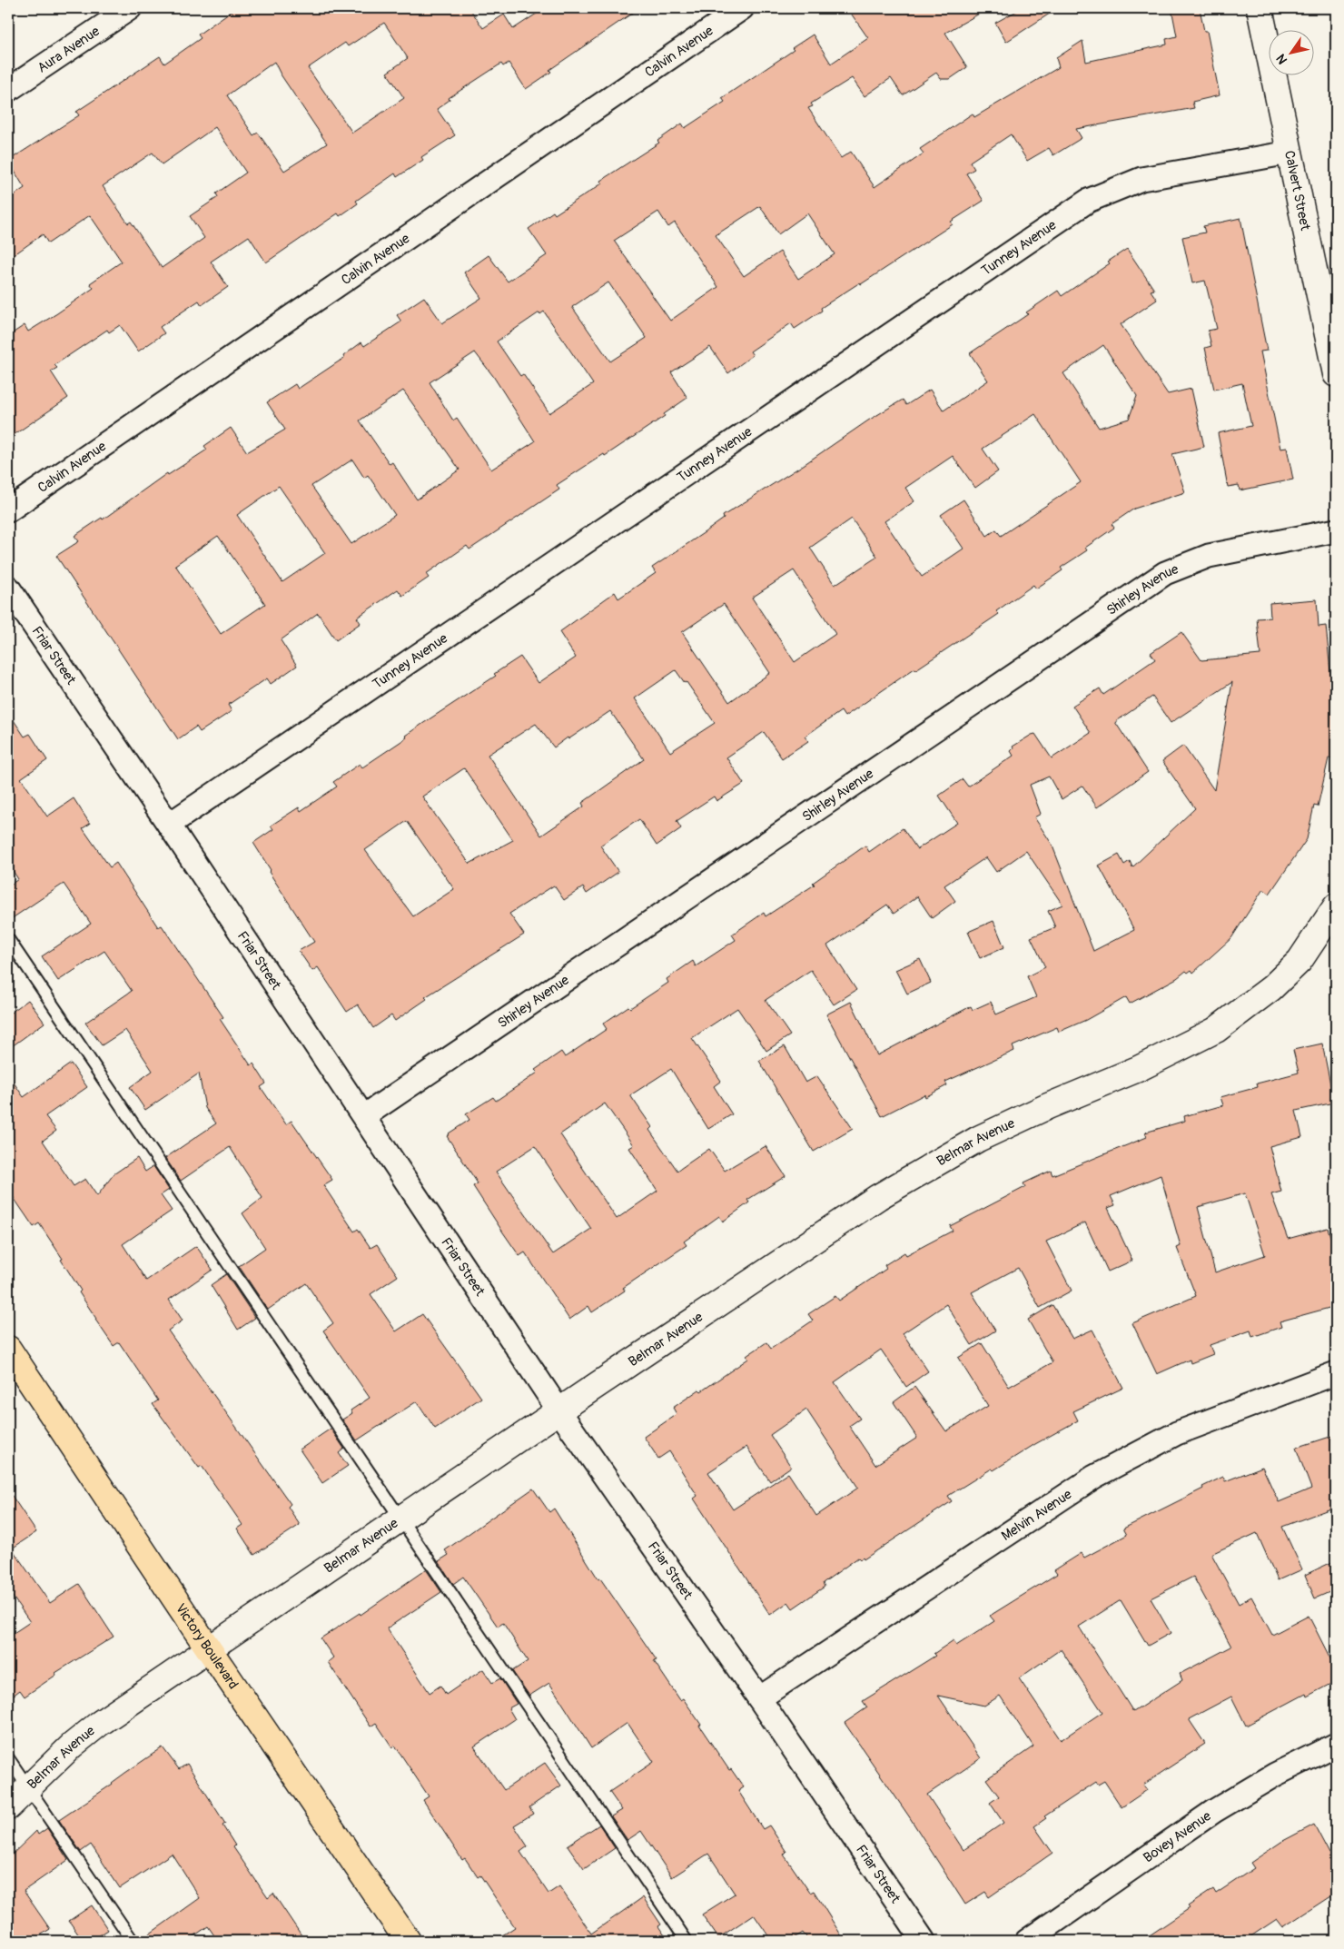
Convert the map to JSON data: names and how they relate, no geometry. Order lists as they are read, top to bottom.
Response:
{
  "streets": {
    "main road": ["Victory Boulevard"],
    "street": [
      "Aura Avenue",
      "Calvin Avenue",
      "Calvert Street",
      "Tunney Avenue",
      "Shirley Avenue",
      "Friar Street",
      "Belmar Avenue",
      "Melvin Avenue",
      "Bovey Avenue"
    ]
  },
  "crossings": [
    ["Calvert Street", "Tunney Avenue"],
    ["Tunney Avenue", "Friar Street"],
    ["Shirley Avenue", "Friar Street"],
    ["Friar Street", "Belmar Avenue"],
    ["Friar Street", "Melvin Avenue"],
    ["Belmar Avenue", "Victory Boulevard"]
  ],
  "north": "bottom left"
}
